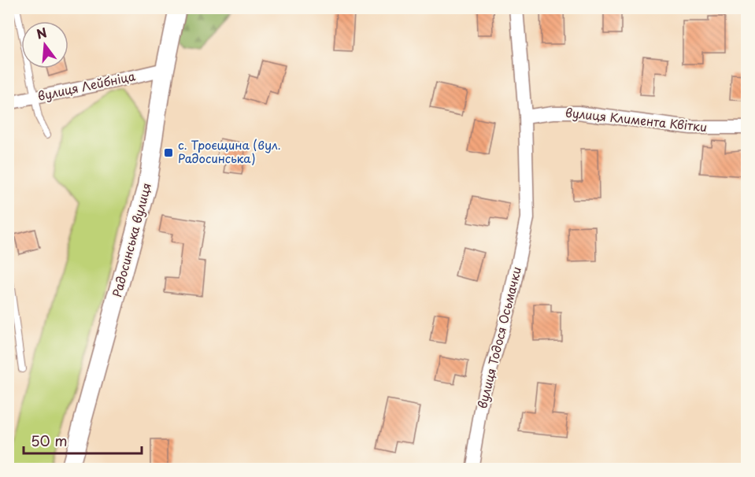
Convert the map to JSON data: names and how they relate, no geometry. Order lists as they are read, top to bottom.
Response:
{
  "streets": {
    "street": [
      "вулиця Лейбніца",
      "вулиця Климента Квітки",
      "Радосинська вулиця",
      "вулиця Тодося Осьмачки"
    ]
  },
  "crossings": [
    ["вулиця Лейбніца", "Радосинська вулиця"],
    ["вулиця Климента Квітки", "вулиця Тодося Осьмачки"]
  ],
  "places": {
    "transit": ["с. Троєщина (вул. Радосинська)"]
  },
  "scale_bar": "50 m",
  "north": "top"
}
